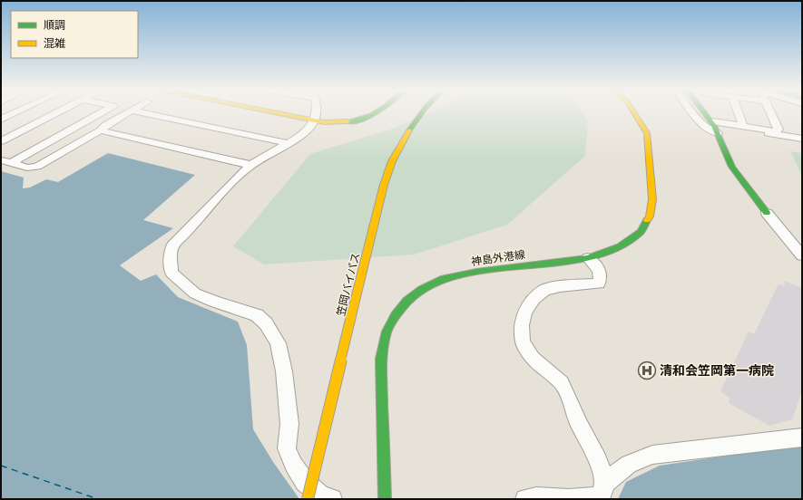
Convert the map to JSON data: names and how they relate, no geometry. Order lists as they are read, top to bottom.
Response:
{
  "streets": {
    "main road": ["神島外港線", "笠岡バイパス"]
  },
  "places": {
    "hospital": ["清和会笠岡第一病院"]
  },
  "legend": ["順調", "混雑"]
}
